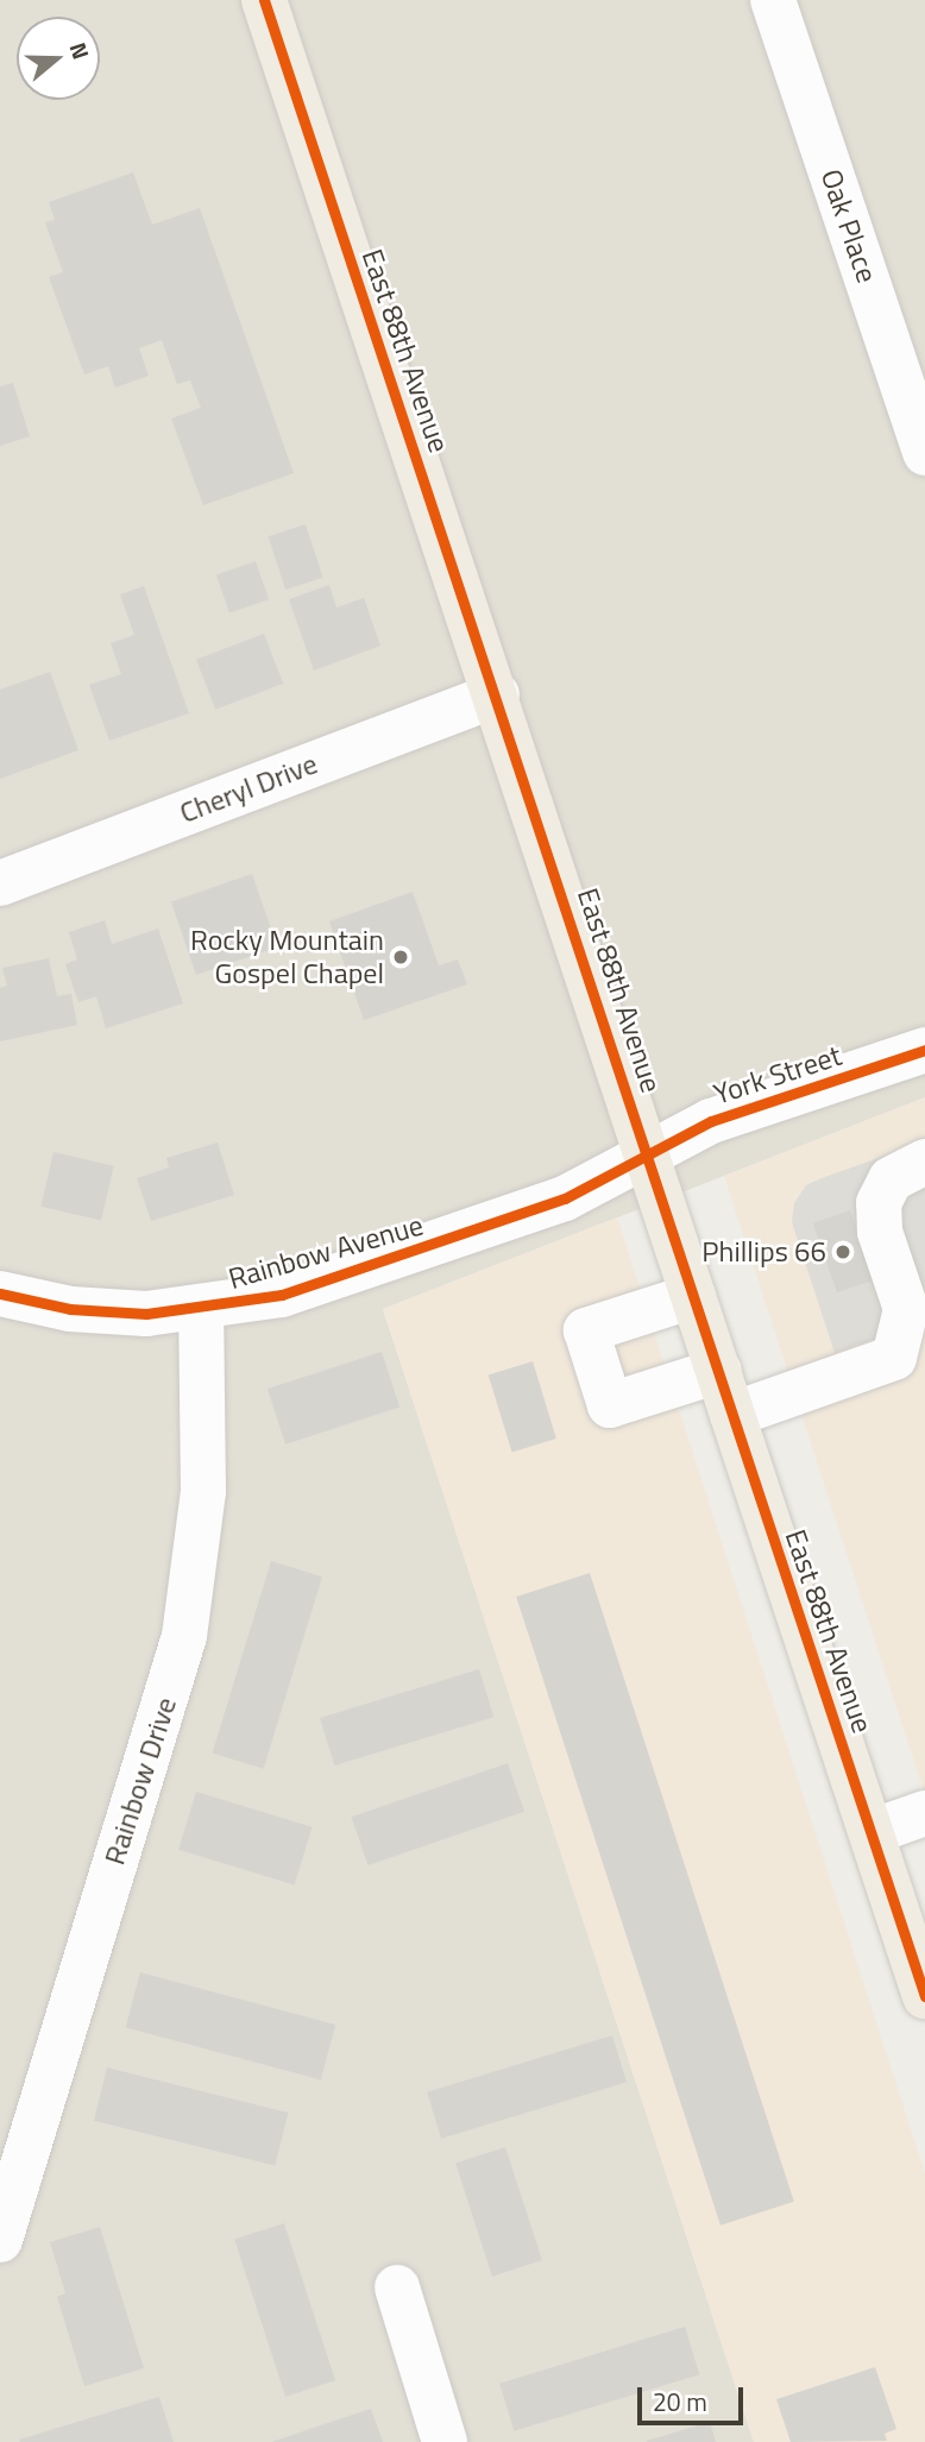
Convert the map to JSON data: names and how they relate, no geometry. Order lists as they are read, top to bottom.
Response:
{
  "streets": {
    "main road": ["East 88th Avenue"],
    "street": [
      "Oak Place",
      "Cheryl Drive",
      "York Street",
      "Rainbow Avenue",
      "Rainbow Drive"
    ]
  },
  "crossings": [
    ["East 88th Avenue", "Cheryl Drive"],
    ["East 88th Avenue", "York Street"],
    ["East 88th Avenue", "Rainbow Avenue"],
    ["York Street", "Rainbow Avenue"],
    ["Rainbow Avenue", "Rainbow Drive"]
  ],
  "places": ["Rocky Mountain Gospel Chapel", "Phillips 66"],
  "scale_bar": "20 m",
  "north": "right"
}
